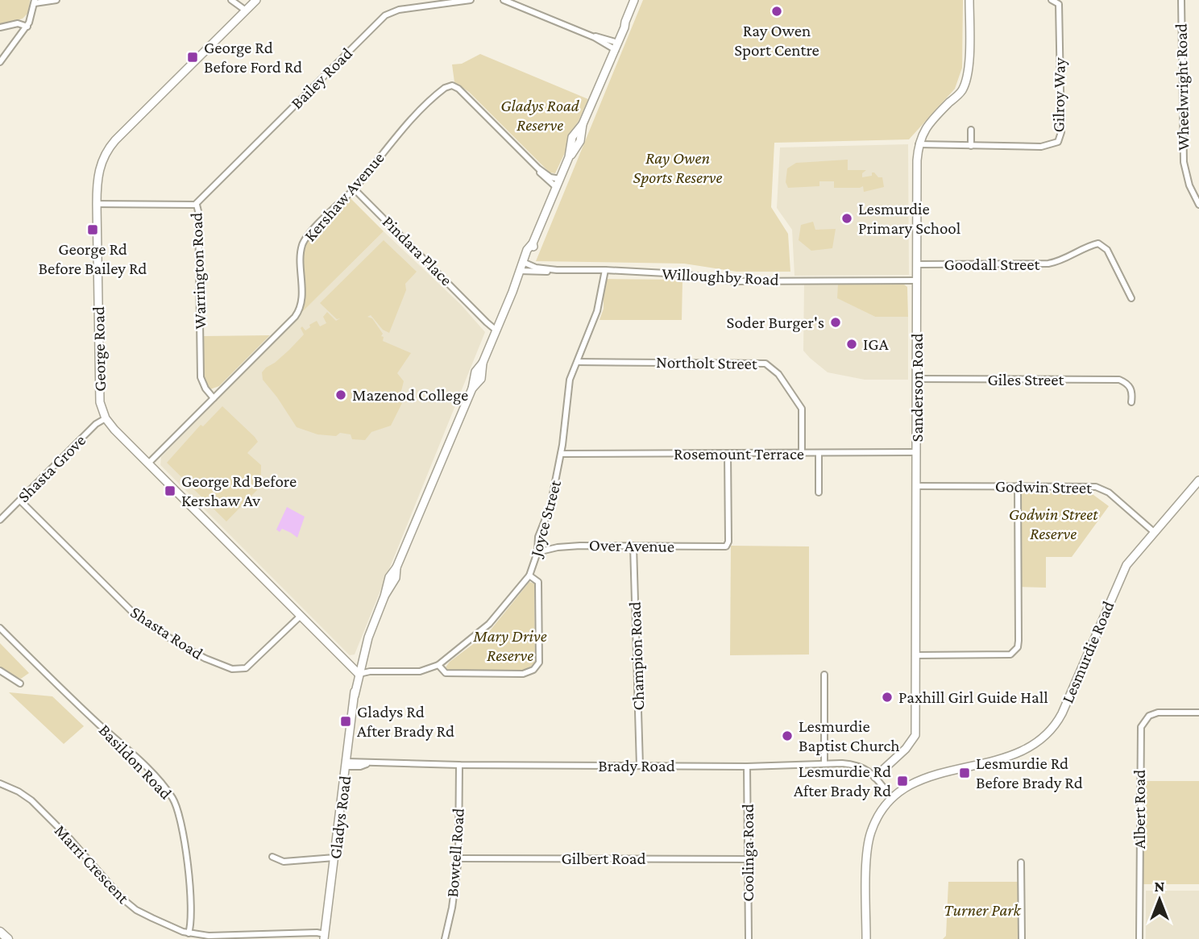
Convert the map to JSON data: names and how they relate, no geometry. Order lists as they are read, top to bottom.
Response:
{
  "streets": {
    "street": [
      "Bailey Road",
      "Wheelwright Road",
      "Gilroy Way",
      "Kershaw Avenue",
      "Pindara Place",
      "Goodall Street",
      "Warrington Road",
      "Willoughby Road",
      "George Road",
      "Northolt Street",
      "Giles Street",
      "Sanderson Road",
      "Rosemount Terrace",
      "Shasta Grove",
      "Godwin Street",
      "Joyce Street",
      "Over Avenue",
      "Shasta Road",
      "Lesmurdie Road",
      "Champion Road",
      "Basildon Road",
      "Brady Road",
      "Albert Road",
      "Gladys Road",
      "Bowtell Road",
      "Coolinga Road",
      "Gilbert Road",
      "Marri Crescent"
    ]
  },
  "crossings": [
    ["Bailey Road", "Warrington Road"],
    ["Gilroy Way", "Sanderson Road"],
    ["Kershaw Avenue", "Pindara Place"],
    ["Kershaw Avenue", "Warrington Road"],
    ["Kershaw Avenue", "Gladys Road"],
    ["Pindara Place", "Gladys Road"],
    ["Goodall Street", "Sanderson Road"],
    ["Warrington Road", "George Road"],
    ["Willoughby Road", "Sanderson Road"],
    ["Willoughby Road", "Joyce Street"],
    ["Willoughby Road", "Gladys Road"],
    ["George Road", "Shasta Grove"],
    ["Northolt Street", "Rosemount Terrace"],
    ["Northolt Street", "Joyce Street"],
    ["Giles Street", "Sanderson Road"],
    ["Sanderson Road", "Rosemount Terrace"],
    ["Sanderson Road", "Godwin Street"],
    ["Sanderson Road", "Brady Road"],
    ["Rosemount Terrace", "Joyce Street"],
    ["Rosemount Terrace", "Over Avenue"],
    ["Shasta Grove", "Shasta Road"],
    ["Godwin Street", "Lesmurdie Road"],
    ["Joyce Street", "Over Avenue"],
    ["Joyce Street", "Gladys Road"],
    ["Over Avenue", "Champion Road"],
    ["Lesmurdie Road", "Brady Road"],
    ["Champion Road", "Brady Road"],
    ["Basildon Road", "Marri Crescent"],
    ["Brady Road", "Gladys Road"],
    ["Brady Road", "Bowtell Road"],
    ["Brady Road", "Coolinga Road"],
    ["Gladys Road", "Marri Crescent"],
    ["Bowtell Road", "Gilbert Road"],
    ["Coolinga Road", "Gilbert Road"]
  ],
  "parks": [
    "Gladys Road Reserve",
    "Ray Owen Sports Reserve",
    "Godwin Street Reserve",
    "Mary Drive Reserve",
    "Turner Park"
  ],
  "places": {
    "other": [
      "Ray Owen Sport Centre",
      "Lesmurdie Primary School",
      "Soder Burger's",
      "IGA",
      "Mazenod College",
      "Paxhill Girl Guide Hall",
      "Lesmurdie Baptist Church"
    ],
    "transit": [
      "George Rd Before Ford Rd",
      "George Rd Before Bailey Rd",
      "George Rd Before Kershaw Av",
      "Gladys Rd After Brady Rd",
      "Lesmurdie Rd Before Brady Rd",
      "Lesmurdie Rd After Brady Rd"
    ]
  },
  "north": "top"
}
